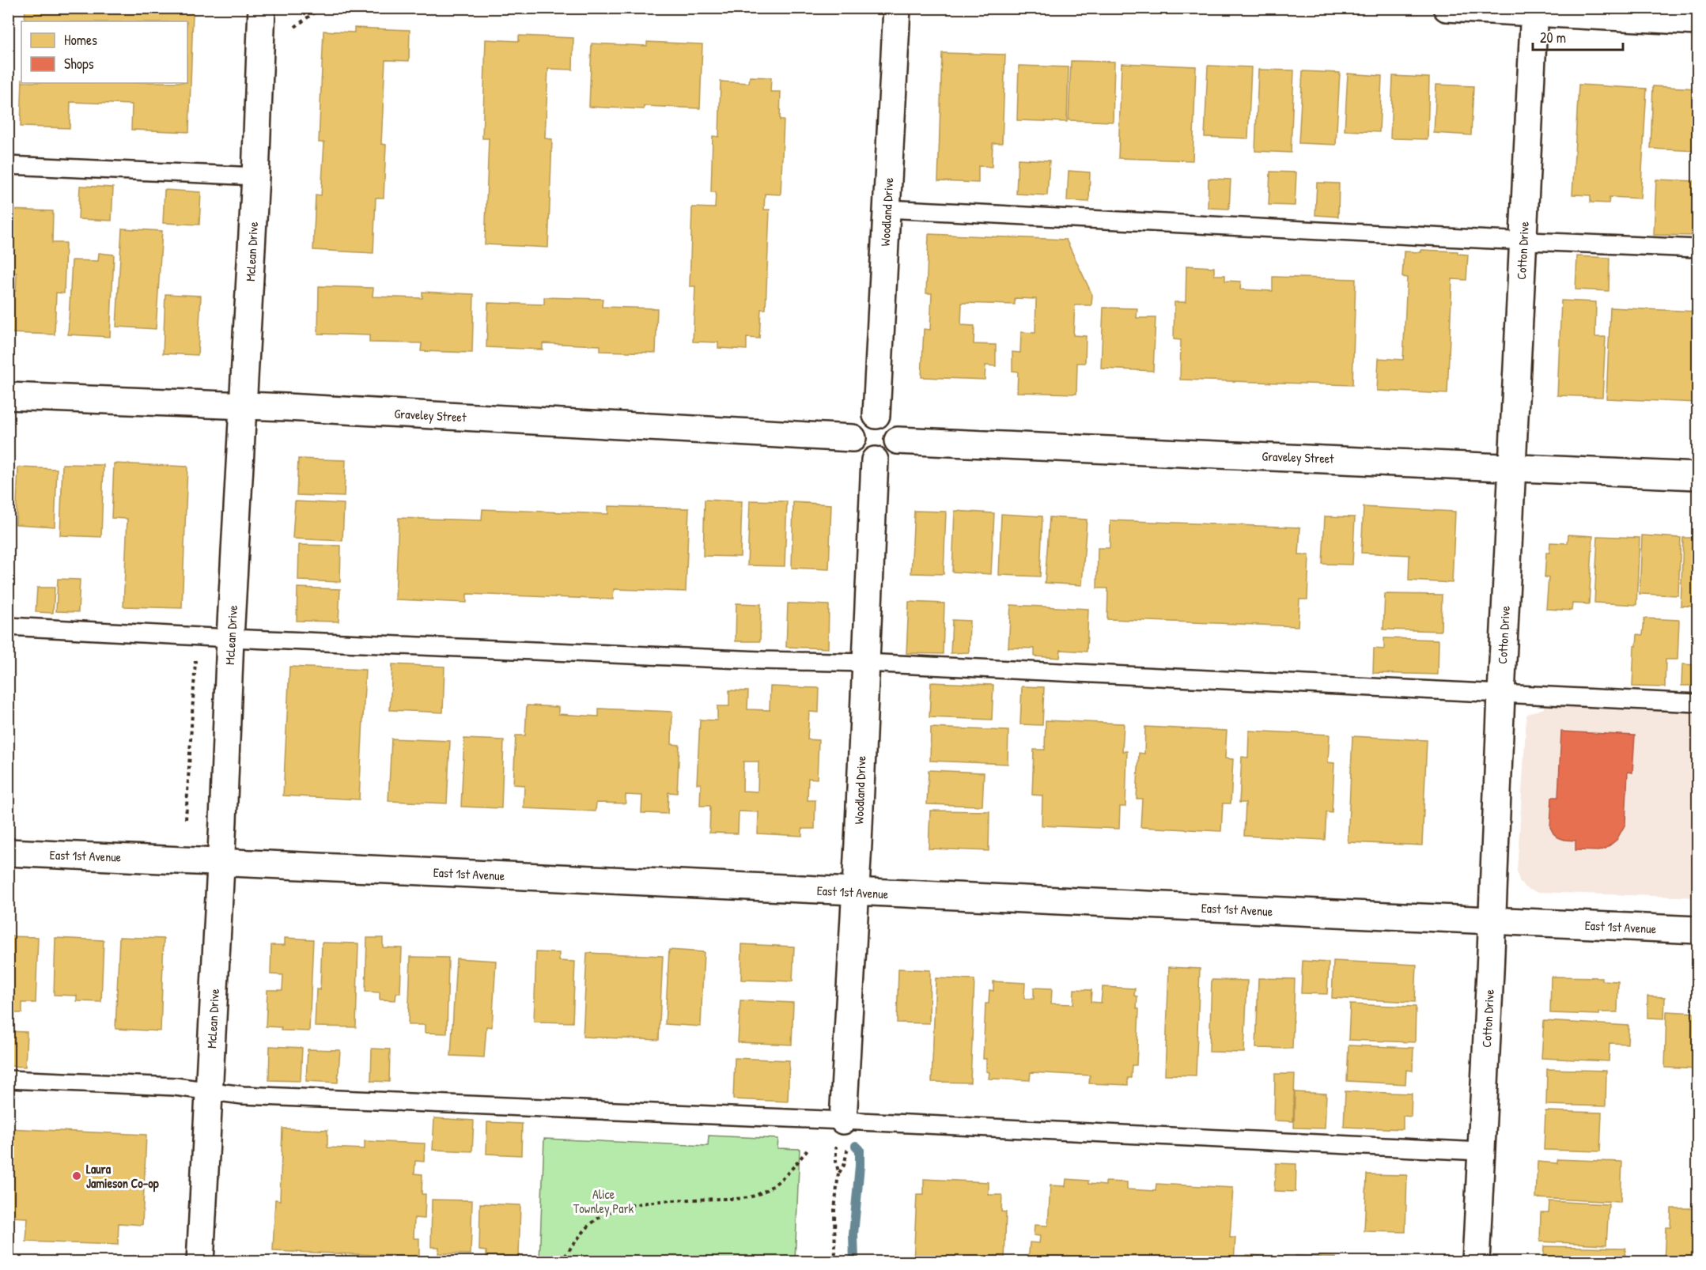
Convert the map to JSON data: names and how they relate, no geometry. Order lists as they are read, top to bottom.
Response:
{
  "streets": {
    "street": [
      "Woodland Drive",
      "Cotton Drive",
      "McLean Drive",
      "Graveley Street",
      "East 1st Avenue"
    ]
  },
  "crossings": [
    ["Woodland Drive", "Graveley Street"],
    ["Woodland Drive", "East 1st Avenue"],
    ["Cotton Drive", "Graveley Street"],
    ["Cotton Drive", "East 1st Avenue"],
    ["McLean Drive", "Graveley Street"],
    ["McLean Drive", "East 1st Avenue"]
  ],
  "parks": ["Alice Townley Park"],
  "places": ["Laura Jamieson Co-op"],
  "legend": ["Homes", "Shops"],
  "scale_bar": "20 m"
}
